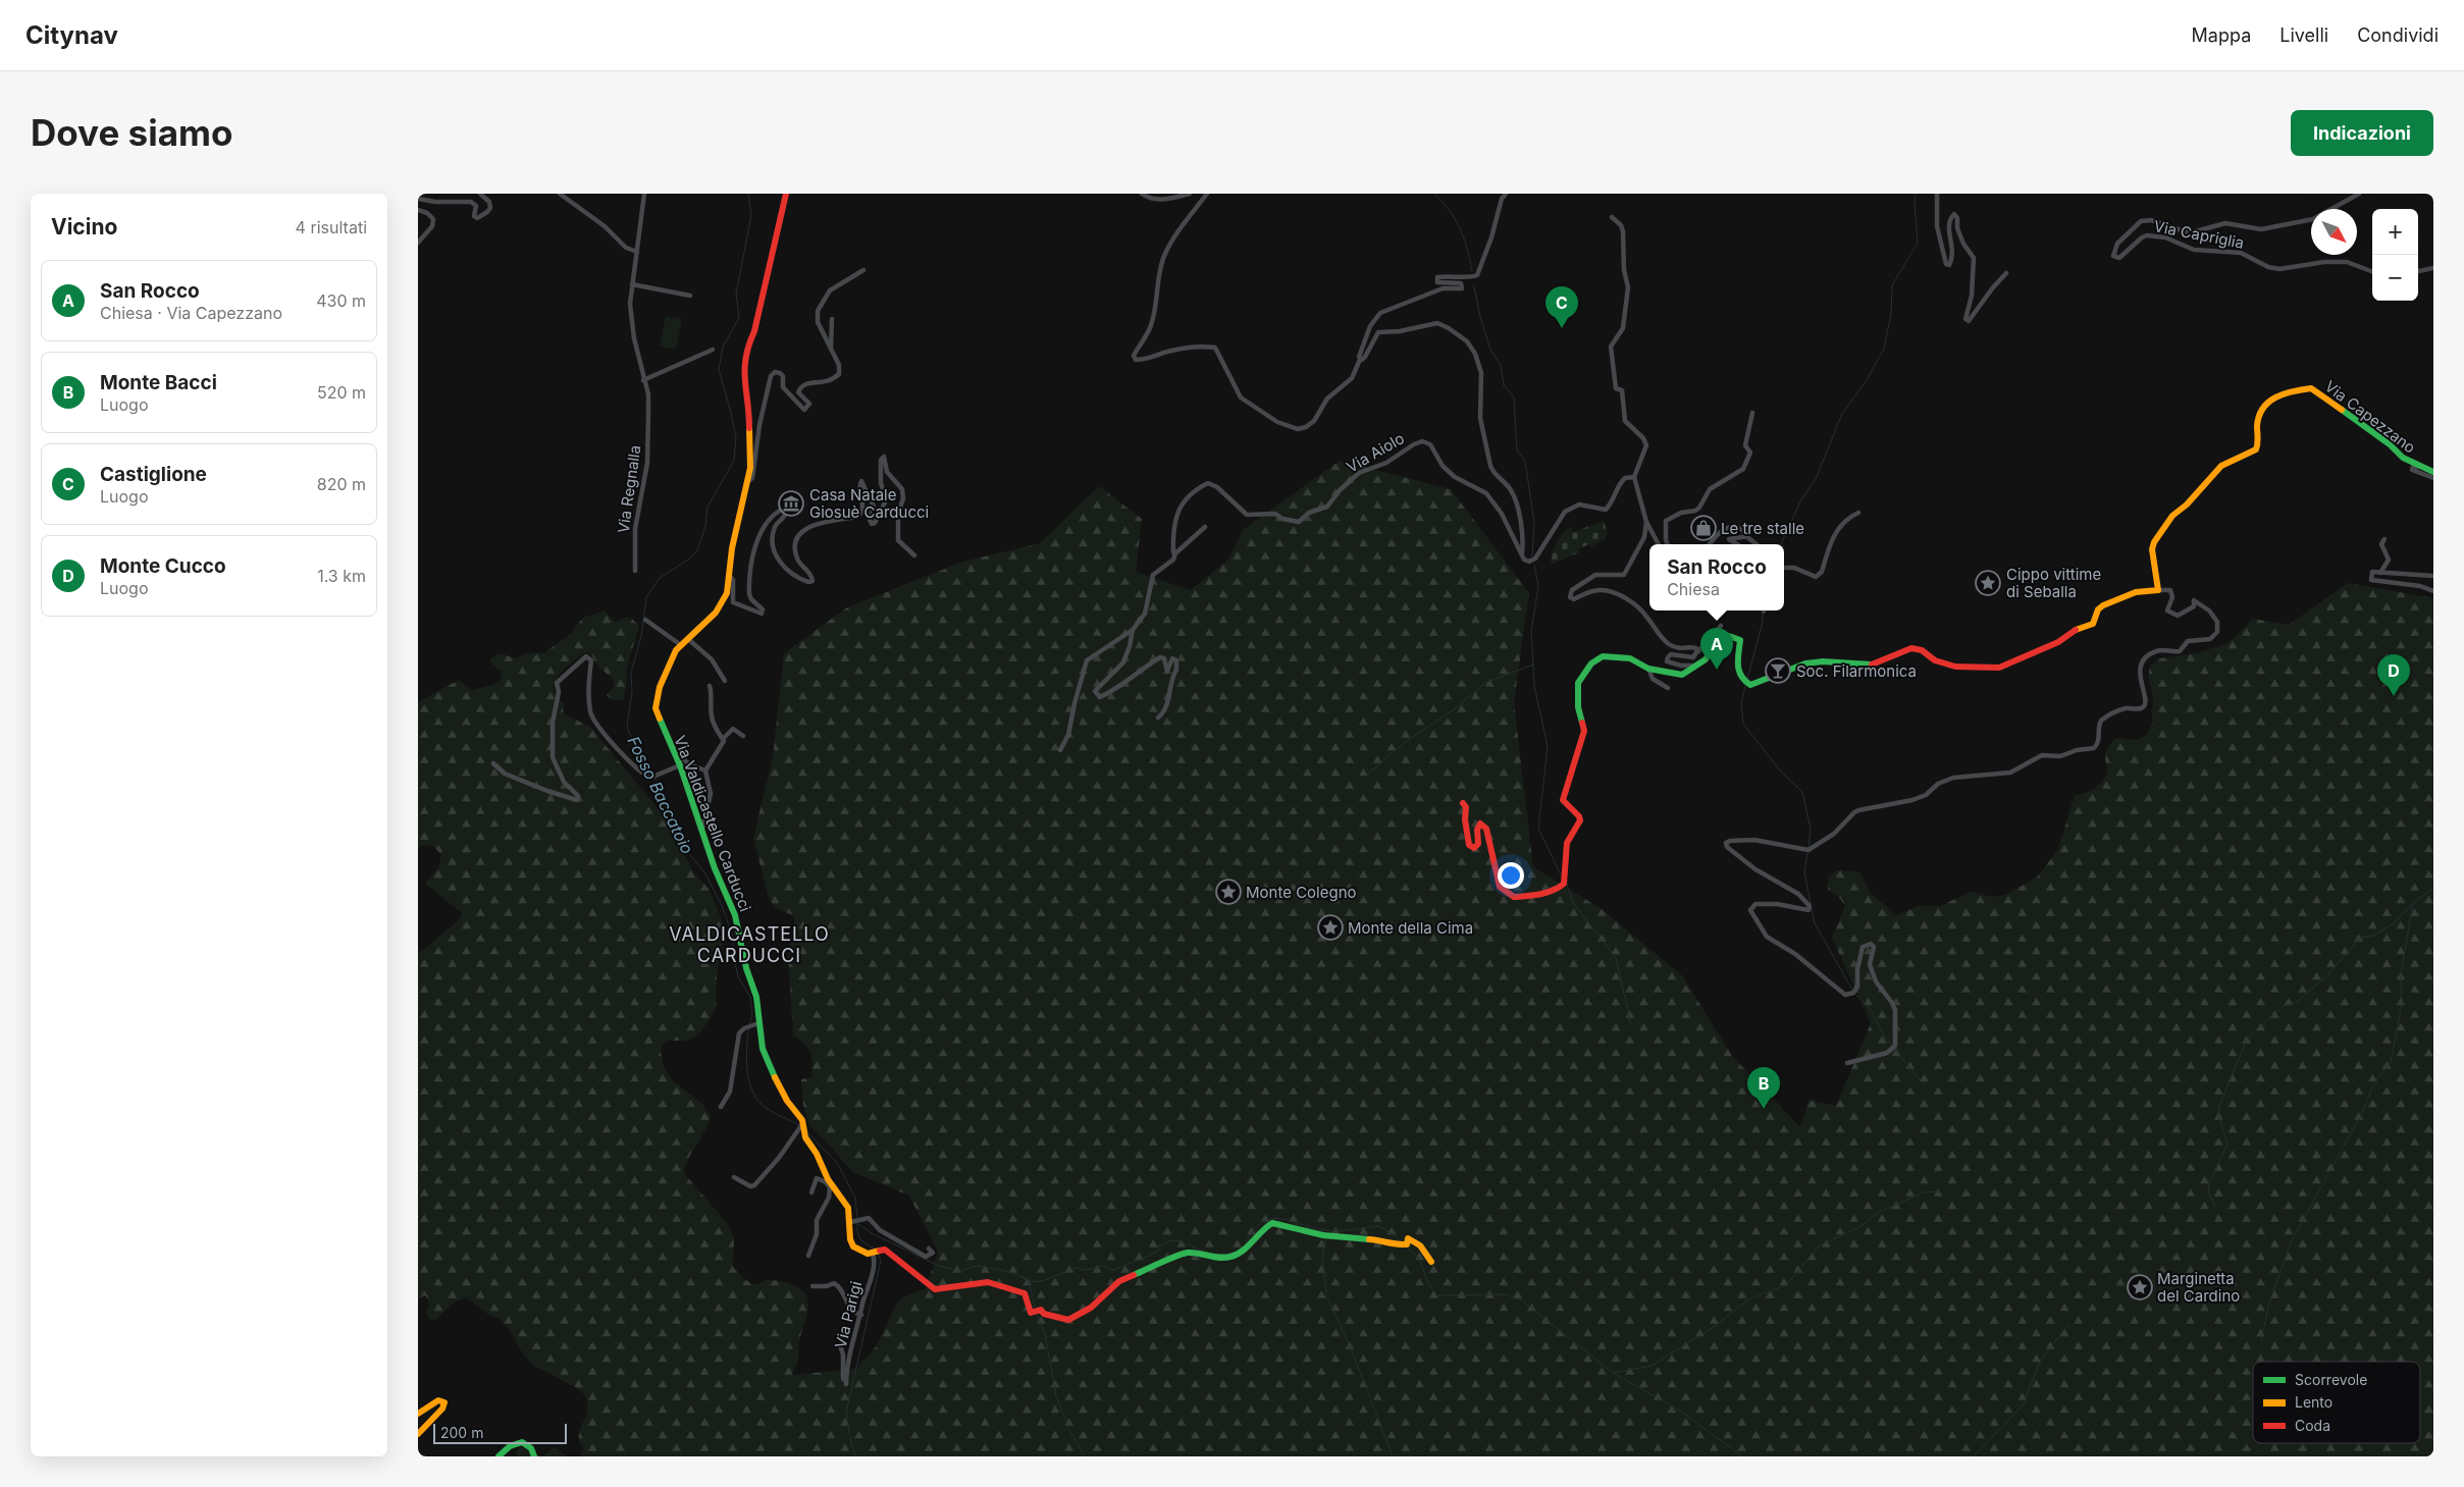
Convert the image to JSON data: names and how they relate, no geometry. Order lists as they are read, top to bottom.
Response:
{
  "streets": {
    "street": [
      "Via Capriglia",
      "Via Capezzano",
      "Via Aiolo",
      "Via Regnalla",
      "Via Valdicastello Carducci",
      "Via Parigi"
    ]
  },
  "crossings": [
    ["Via Valdicastello Carducci", "Via Parigi"]
  ],
  "districts": ["VALDICASTELLO CARDUCCI"],
  "water": ["Fosso Baccatoio"],
  "places": {
    "museum": ["Casa Natale Giosuè Carducci"],
    "shop": ["Le tre stalle"],
    "place": [
      "Cippo vittime di Seballa",
      "Monte Colegno",
      "Monte della Cima",
      "Marginetta del Cardino"
    ],
    "bar": ["Soc. Filarmonica"]
  },
  "legend": ["Scorrevole", "Lento", "Coda"],
  "scale_bar": "200 m",
  "north": "bottom right",
  "page": {
    "header": "Citynav",
    "nav": ["Mappa", "Livelli", "Condividi"],
    "buttons": "Indicazioni",
    "title": "Dove siamo",
    "heading": ["Vicino", "4 risultati"],
    "map_buttons": ["+", "−"],
    "list": [
      {
        "mark": "A",
        "name": "San Rocco",
        "note": "Chiesa · Via Capezzano",
        "value": "430 m"
      },
      {
        "mark": "B",
        "name": "Monte Bacci",
        "note": "Luogo",
        "value": "520 m"
      },
      {
        "mark": "C",
        "name": "Castiglione",
        "note": "Luogo",
        "value": "820 m"
      },
      {
        "mark": "D",
        "name": "Monte Cucco",
        "note": "Luogo",
        "value": "1.3 km"
      }
    ],
    "pins": [
      "C",
      "A",
      "D",
      "B"
    ],
    "popup": ["San Rocco", "Chiesa"],
    "scale": "200 m"
  }
}
